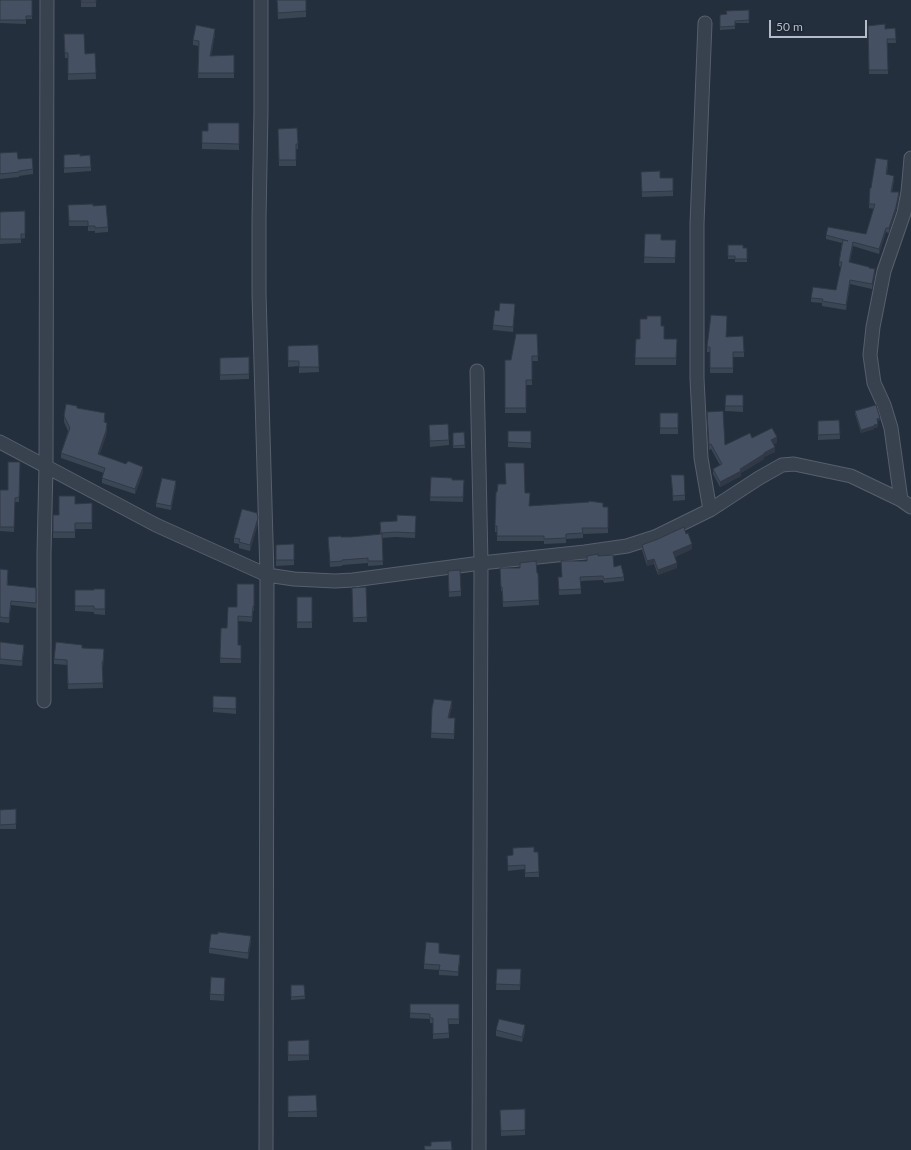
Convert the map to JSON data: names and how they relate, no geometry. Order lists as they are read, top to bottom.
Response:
{
  "scale_bar": "50 m"
}
